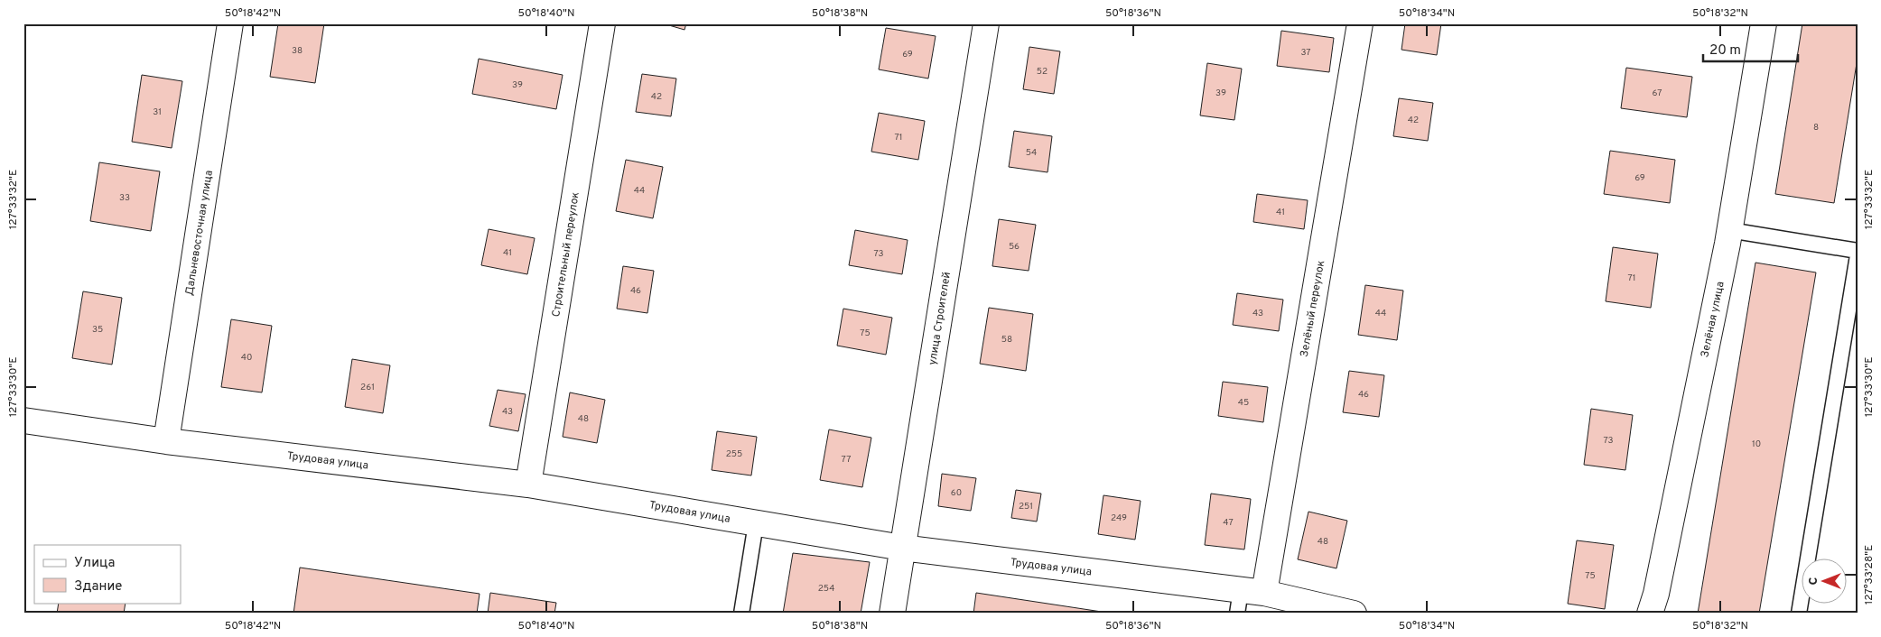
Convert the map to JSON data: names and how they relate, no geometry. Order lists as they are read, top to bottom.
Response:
{
  "streets": {
    "street": [
      "Дальневосточная улица",
      "Строительный переулок",
      "Зелёный переулок",
      "улица Строителей",
      "Зелёная улица",
      "Трудовая улица"
    ]
  },
  "crossings": [
    ["Дальневосточная улица", "Трудовая улица"],
    ["Строительный переулок", "Трудовая улица"],
    ["Зелёный переулок", "Трудовая улица"],
    ["улица Строителей", "Трудовая улица"]
  ],
  "house_numbers": [
    "38",
    "37",
    "69",
    "52",
    "39",
    "39",
    "67",
    "42",
    "31",
    "42",
    "8",
    "71",
    "54",
    "69",
    "44",
    "33",
    "41",
    "56",
    "41",
    "73",
    "71",
    "46",
    "43",
    "44",
    "35",
    "75",
    "58",
    "40",
    "261",
    "46",
    "45",
    "43",
    "48",
    "73",
    "10",
    "255",
    "77",
    "60",
    "251",
    "249",
    "47",
    "48",
    "75",
    "254"
  ],
  "legend": ["Улица", "Здание"],
  "scale_bar": "20 m",
  "north": "left",
  "coordinates": [
    "50°18'42\"N",
    "50°18'40\"N",
    "50°18'38\"N",
    "50°18'36\"N",
    "50°18'34\"N",
    "50°18'32\"N",
    "127°33'32\"E",
    "127°33'30\"E",
    "127°33'28\"E"
  ]
}
